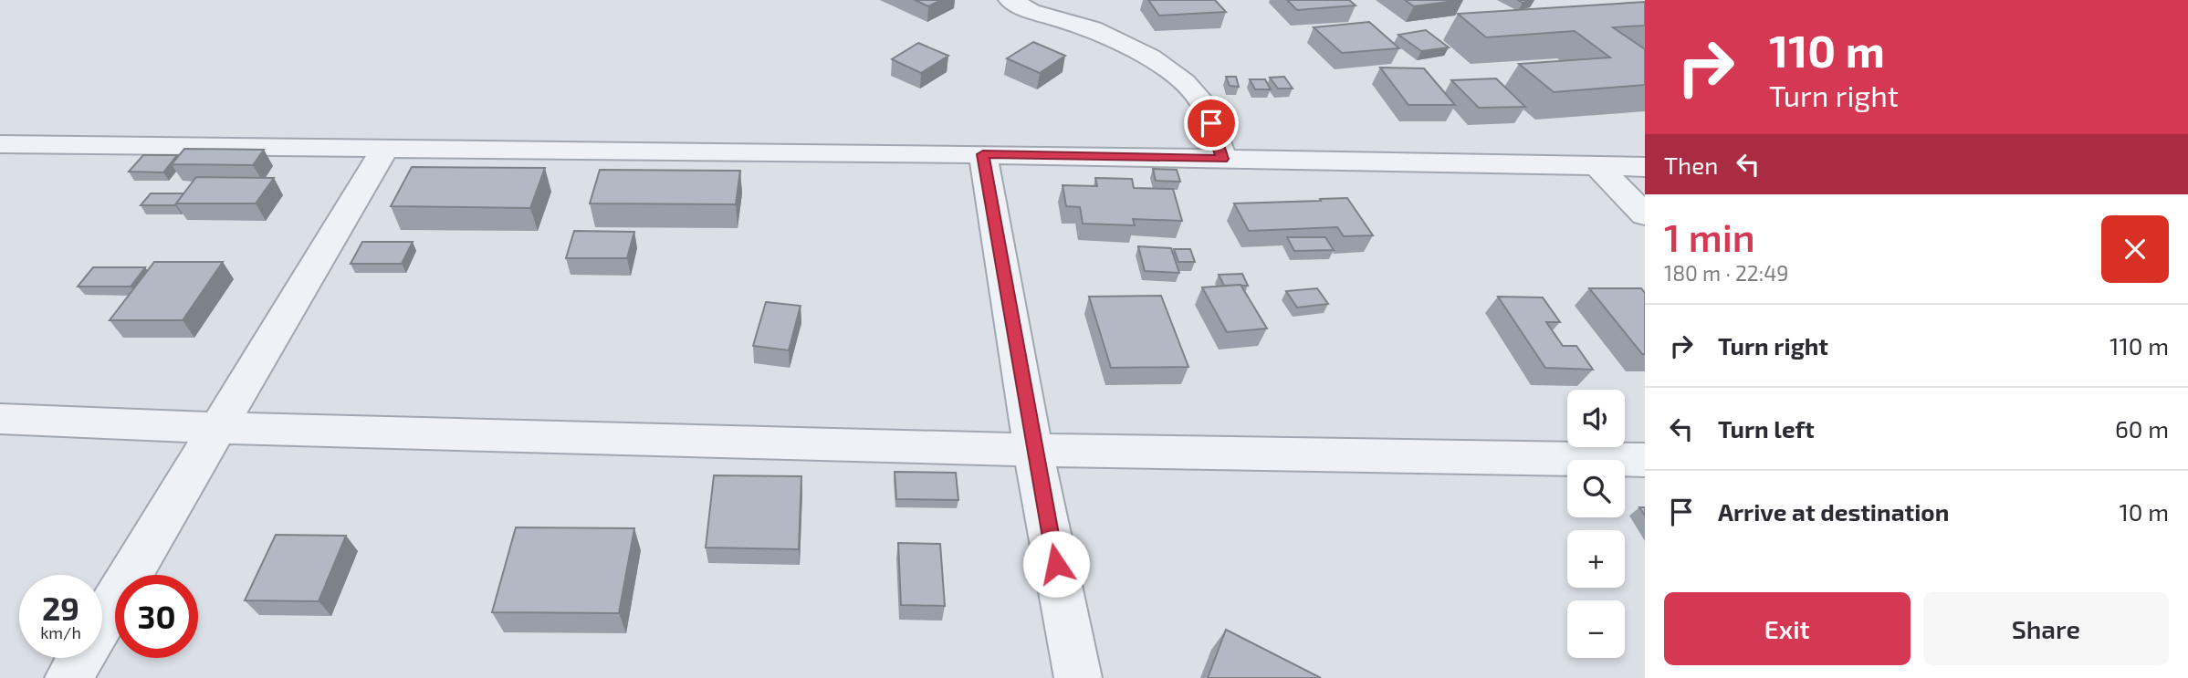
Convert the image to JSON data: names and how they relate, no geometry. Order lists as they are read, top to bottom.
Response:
{
  "page": {
    "turn": ["110 m", "Turn right"],
    "then": "Then",
    "heading": ["1 min", "180 m · 22:49"],
    "list": [
      {
        "name": "Turn right",
        "value": "110 m"
      },
      {
        "name": "Turn left",
        "value": "60 m"
      },
      {
        "name": "Arrive at destination",
        "value": "10 m"
      }
    ],
    "map_buttons": ["+", "−"],
    "speed": "29 km/h",
    "limit": "30",
    "buttons": ["Exit", "Share"]
  }
}
